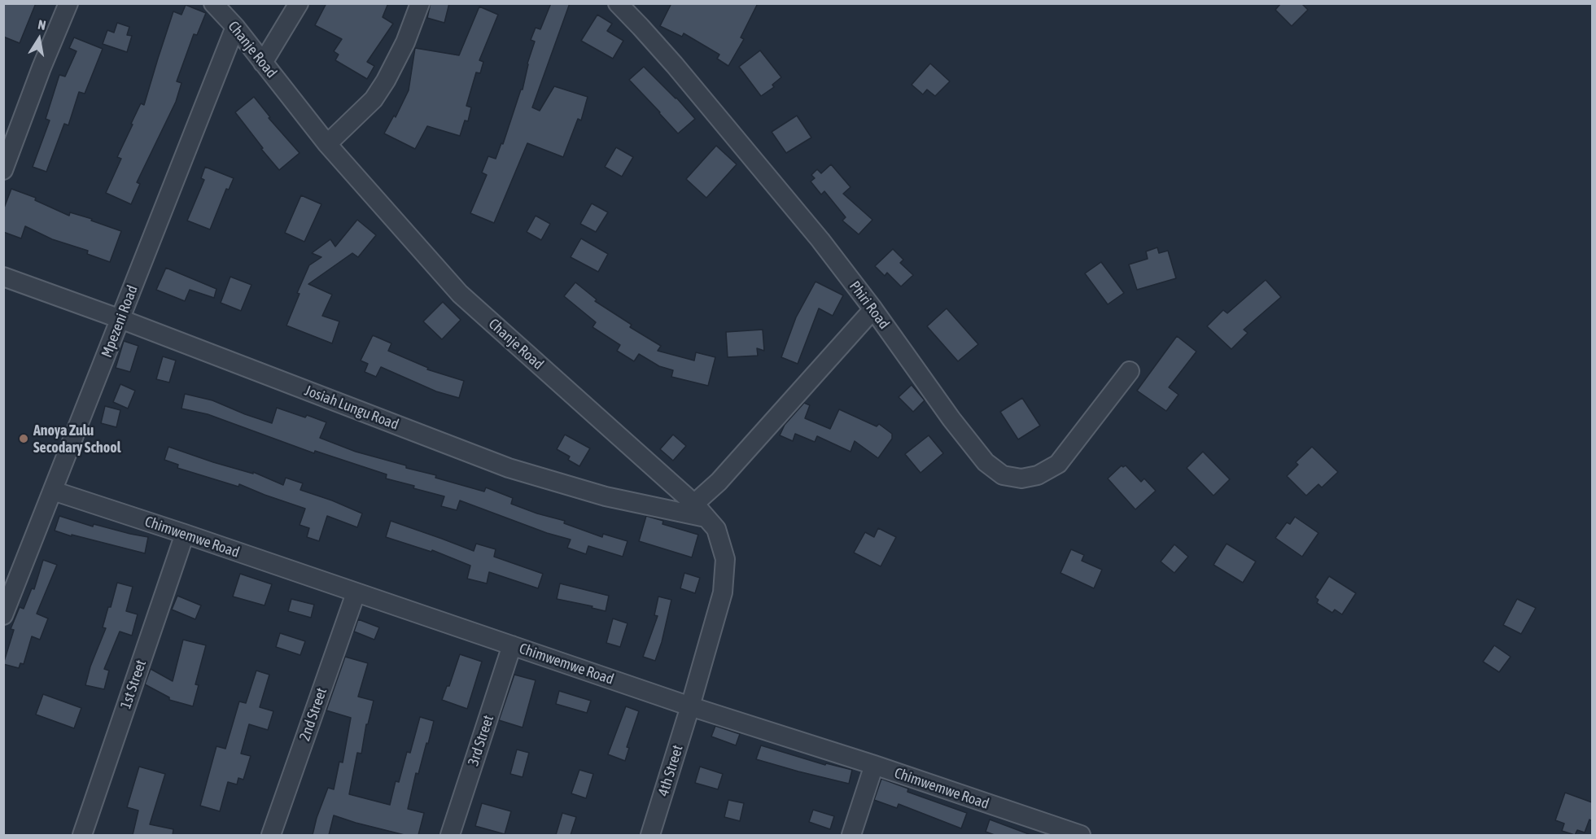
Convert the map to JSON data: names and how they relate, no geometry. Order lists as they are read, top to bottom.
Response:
{
  "streets": {
    "street": [
      "Chanje Road",
      "Phiri Road",
      "Mpezeni Road",
      "Josiah Lungu Road",
      "Chimwemwe Road",
      "1st Street",
      "2nd Street",
      "3rd Street",
      "4th Street"
    ]
  },
  "crossings": [
    ["Chanje Road", "Mpezeni Road"],
    ["Chanje Road", "Josiah Lungu Road"],
    ["Chanje Road", "Chimwemwe Road"],
    ["Chanje Road", "4th Street"],
    ["Mpezeni Road", "Josiah Lungu Road"],
    ["Mpezeni Road", "Chimwemwe Road"],
    ["Chimwemwe Road", "1st Street"],
    ["Chimwemwe Road", "2nd Street"],
    ["Chimwemwe Road", "3rd Street"],
    ["Chimwemwe Road", "4th Street"]
  ],
  "places": ["Anoya Zulu Secodary School"],
  "north": "top"
}
